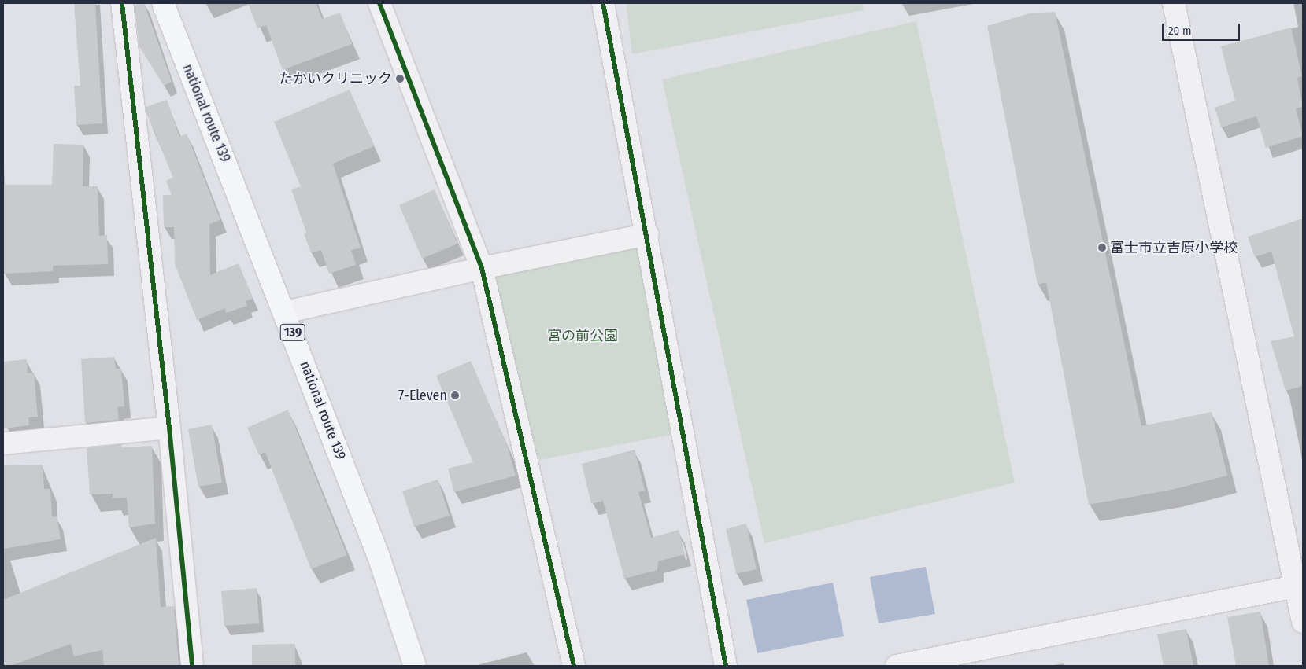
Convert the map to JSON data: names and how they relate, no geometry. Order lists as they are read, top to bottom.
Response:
{
  "streets": {
    "highway": ["national route 139", "139"]
  },
  "parks": ["宮の前公園"],
  "places": ["たかいクリニック", "富士市立吉原小学校", "7-Eleven"],
  "scale_bar": "20 m"
}
